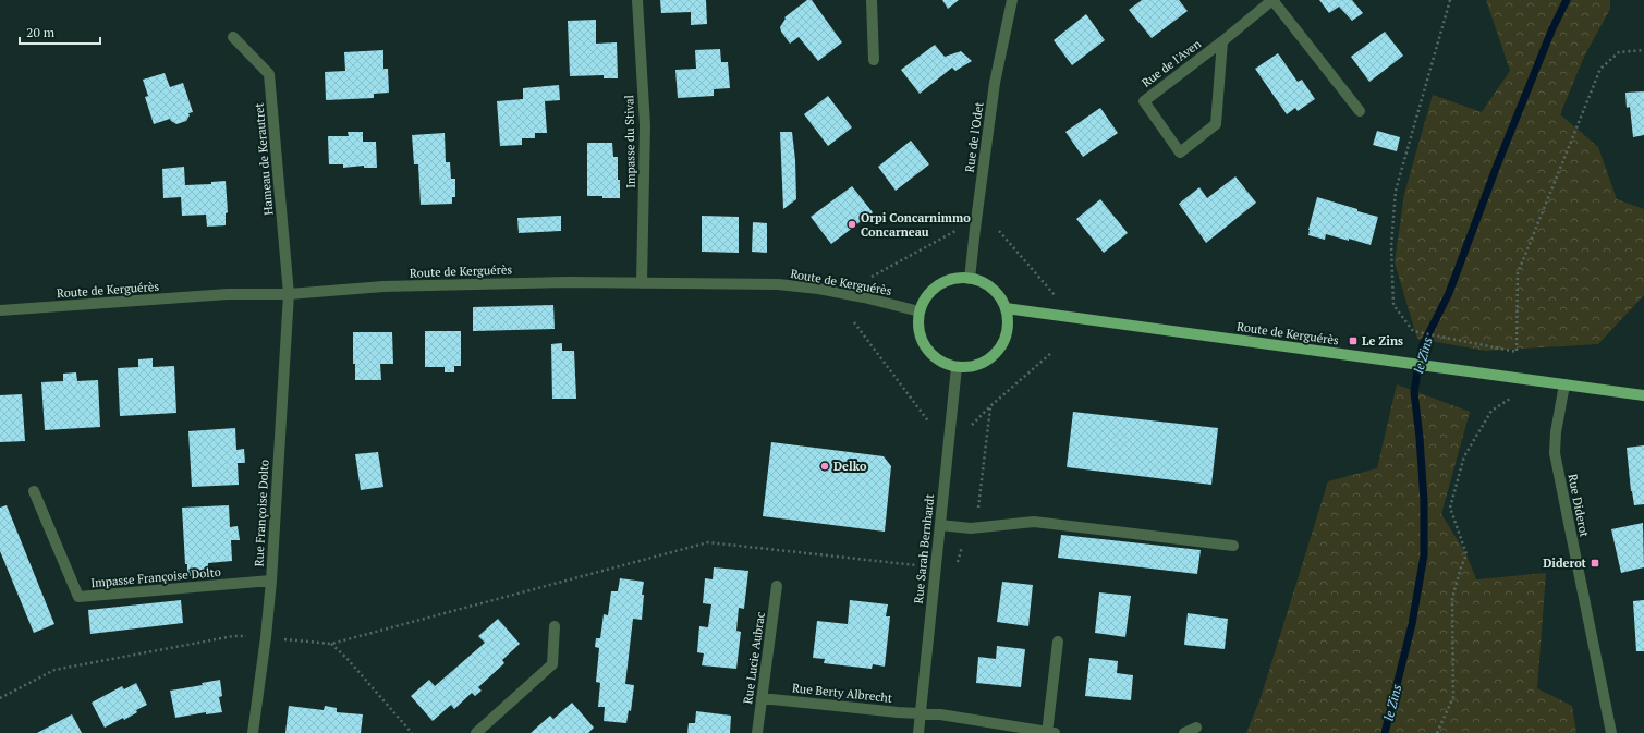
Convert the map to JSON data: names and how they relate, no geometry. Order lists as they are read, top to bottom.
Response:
{
  "streets": {
    "main road": ["Route de Kerguérès"],
    "street": [
      "Rue de l'Aven",
      "Rue de l'Odet",
      "Impasse du Stival",
      "Hameau de Kerautret",
      "Rue Diderot",
      "Rue Françoise Dolto",
      "Rue Sarah Bernhardt",
      "Impasse Françoise Dolto",
      "Rue Lucie Aubrac",
      "Rue Berty Albrecht"
    ]
  },
  "crossings": [
    ["Rue de l'Odet", "Route de Kerguérès"],
    ["Rue de l'Odet", "Rue Sarah Bernhardt"],
    ["Impasse du Stival", "Route de Kerguérès"],
    ["Hameau de Kerautret", "Route de Kerguérès"],
    ["Hameau de Kerautret", "Rue Françoise Dolto"],
    ["Route de Kerguérès", "Rue Diderot"],
    ["Route de Kerguérès", "Rue Françoise Dolto"],
    ["Route de Kerguérès", "Rue Sarah Bernhardt"],
    ["Rue Françoise Dolto", "Impasse Françoise Dolto"],
    ["Rue Sarah Bernhardt", "Rue Berty Albrecht"],
    ["Rue Lucie Aubrac", "Rue Berty Albrecht"]
  ],
  "water": ["le Zins"],
  "places": {
    "other": ["Orpi Concarnimmo Concarneau", "Delko"],
    "transit": ["Le Zins", "Diderot"]
  },
  "scale_bar": "20 m"
}
